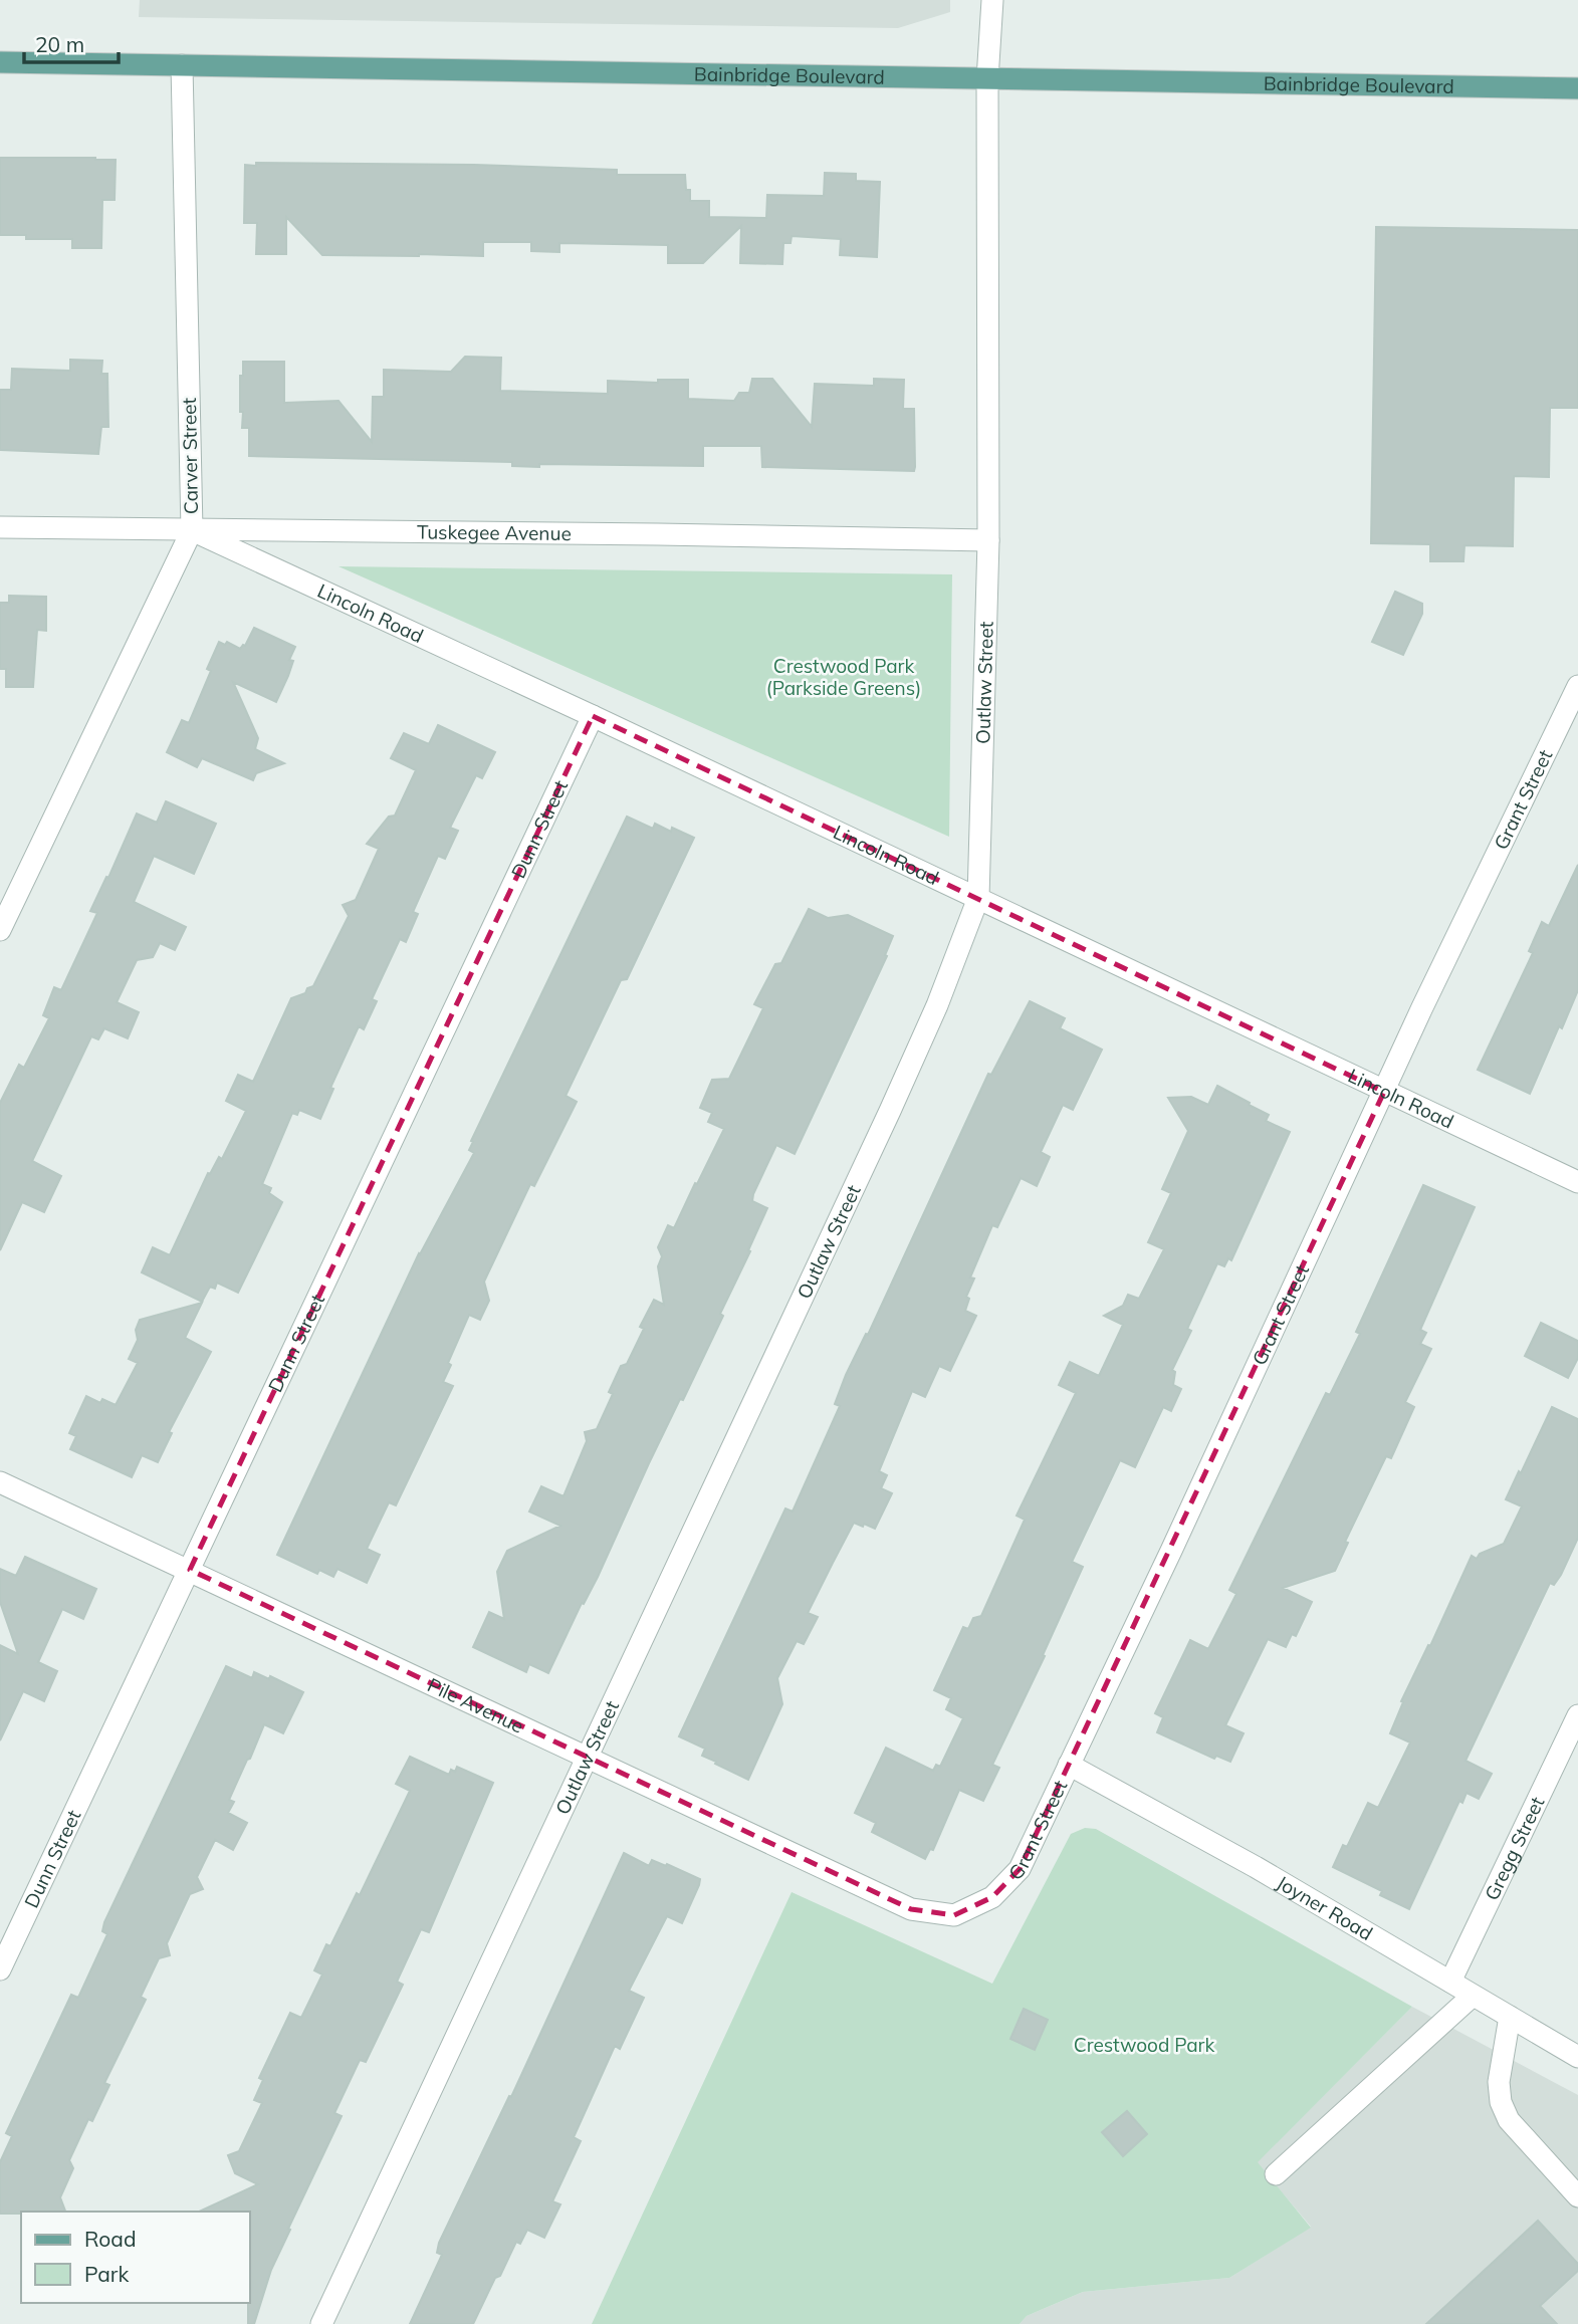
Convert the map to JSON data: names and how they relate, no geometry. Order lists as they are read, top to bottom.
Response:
{
  "streets": {
    "main road": ["Bainbridge Boulevard"],
    "street": [
      "Carver Street",
      "Tuskegee Avenue",
      "Lincoln Road",
      "Outlaw Street",
      "Grant Street",
      "Dunn Street",
      "Pile Avenue",
      "Gregg Street",
      "Joyner Road"
    ]
  },
  "crossings": [
    ["Bainbridge Boulevard", "Carver Street"],
    ["Bainbridge Boulevard", "Outlaw Street"],
    ["Carver Street", "Tuskegee Avenue"],
    ["Carver Street", "Lincoln Road"],
    ["Tuskegee Avenue", "Lincoln Road"],
    ["Tuskegee Avenue", "Outlaw Street"],
    ["Lincoln Road", "Outlaw Street"],
    ["Lincoln Road", "Grant Street"],
    ["Lincoln Road", "Dunn Street"],
    ["Outlaw Street", "Pile Avenue"],
    ["Grant Street", "Pile Avenue"],
    ["Grant Street", "Joyner Road"],
    ["Dunn Street", "Pile Avenue"],
    ["Gregg Street", "Joyner Road"]
  ],
  "parks": ["Crestwood Park (Parkside Greens)", "Crestwood Park"],
  "legend": ["Road", "Park"],
  "scale_bar": "20 m"
}
